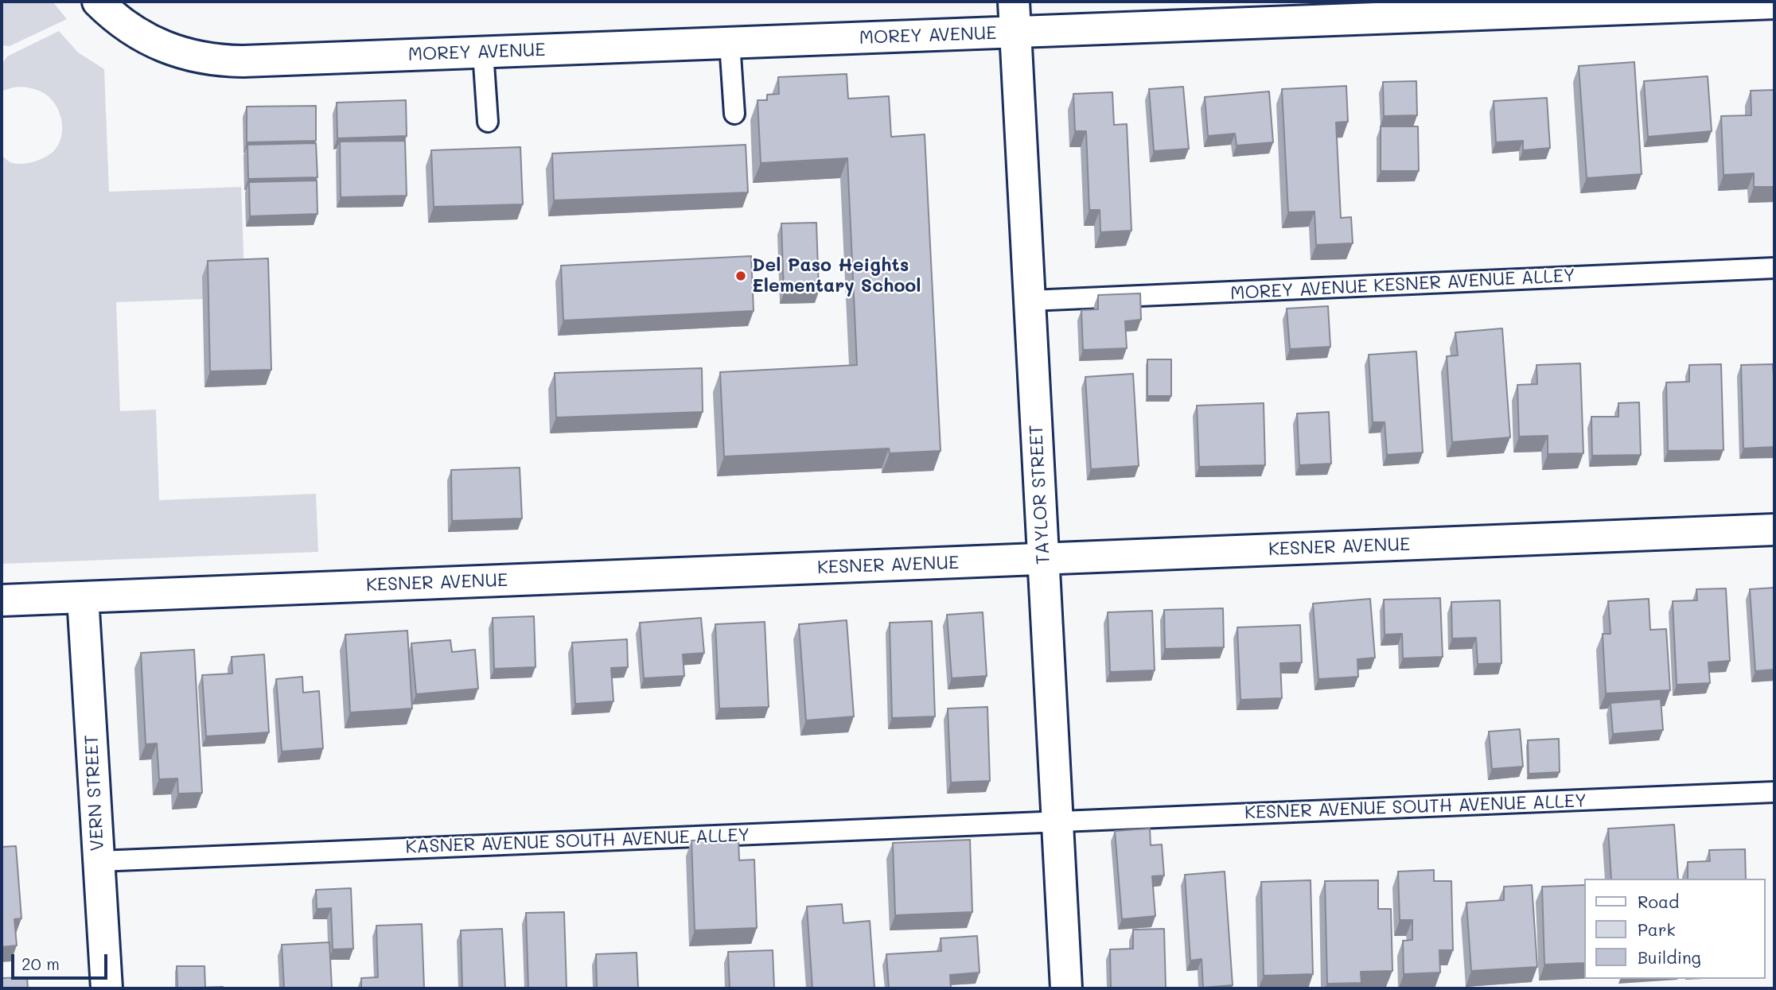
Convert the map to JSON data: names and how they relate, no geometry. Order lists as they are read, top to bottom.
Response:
{
  "streets": {
    "street": [
      "MOREY AVENUE",
      "TAYLOR STREET",
      "KESNER AVENUE",
      "VERN STREET"
    ],
    "lane": ["MOREY AVENUE KESNER AVENUE ALLEY", "KESNER AVENUE SOUTH AVENUE ALLEY", "KASNER AVENUE SOUTH AVENUE ALLEY"]
  },
  "crossings": [
    ["MOREY AVENUE", "TAYLOR STREET"],
    ["MOREY AVENUE KESNER AVENUE ALLEY", "TAYLOR STREET"],
    ["TAYLOR STREET", "KESNER AVENUE"],
    ["TAYLOR STREET", "KESNER AVENUE SOUTH AVENUE ALLEY"],
    ["TAYLOR STREET", "KASNER AVENUE SOUTH AVENUE ALLEY"],
    ["KESNER AVENUE", "VERN STREET"],
    ["VERN STREET", "KASNER AVENUE SOUTH AVENUE ALLEY"],
    ["KESNER AVENUE SOUTH AVENUE ALLEY", "KASNER AVENUE SOUTH AVENUE ALLEY"]
  ],
  "places": ["Del Paso Heights Elementary School"],
  "legend": ["Road", "Park", "Building"],
  "scale_bar": "20 m"
}
